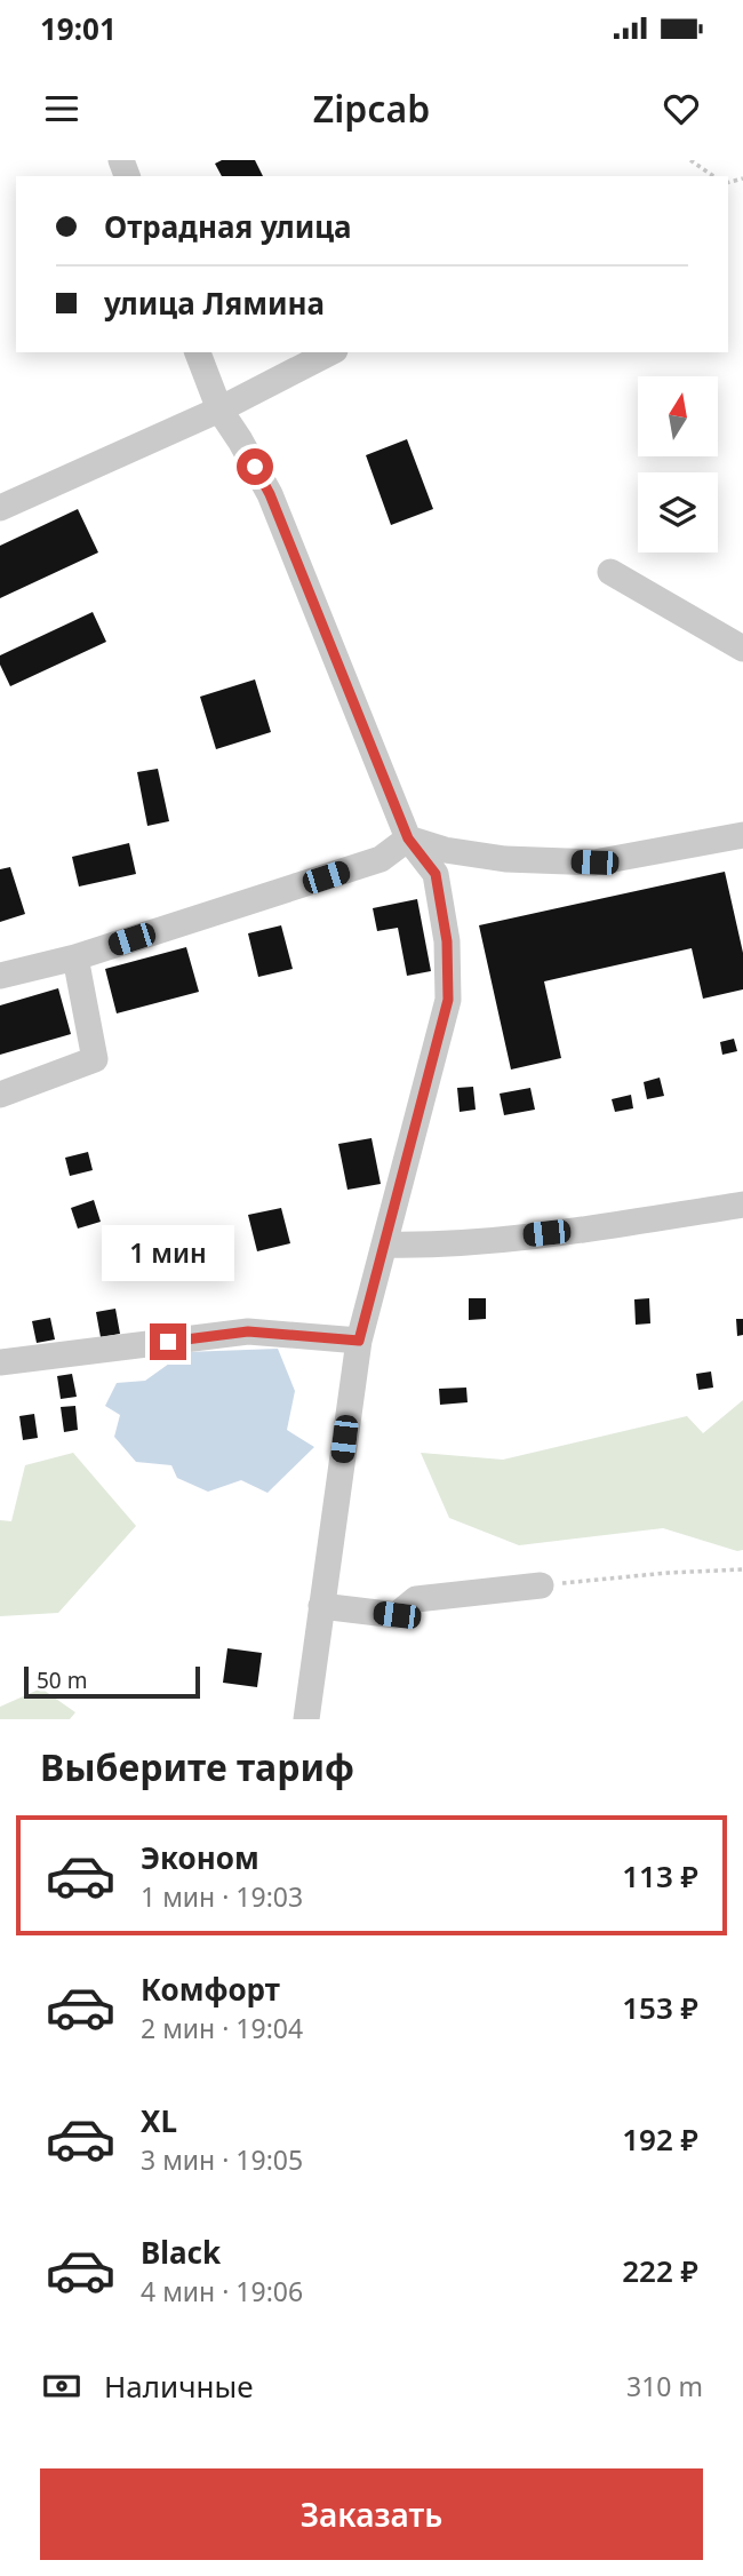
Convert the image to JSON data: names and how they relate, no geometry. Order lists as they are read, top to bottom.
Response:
{
  "scale_bar": "50 m",
  "north": "top",
  "page": {
    "status": "19:01",
    "header": "Zipcab",
    "banner": ["Отрадная улица", "улица Лямина"],
    "bubble": "1 мин",
    "scale": "50 m",
    "heading": "Выберите тариф",
    "list": [
      {
        "name": "Эконом",
        "note": "1 мин · 19:03",
        "value": "113 ₽"
      },
      {
        "name": "Комфорт",
        "note": "2 мин · 19:04",
        "value": "153 ₽"
      },
      {
        "name": "XL",
        "note": "3 мин · 19:05",
        "value": "192 ₽"
      },
      {
        "name": "Black",
        "note": "4 мин · 19:06",
        "value": "222 ₽"
      }
    ],
    "pay": ["Наличные", "310 m"],
    "buttons": "Заказать"
  }
}
